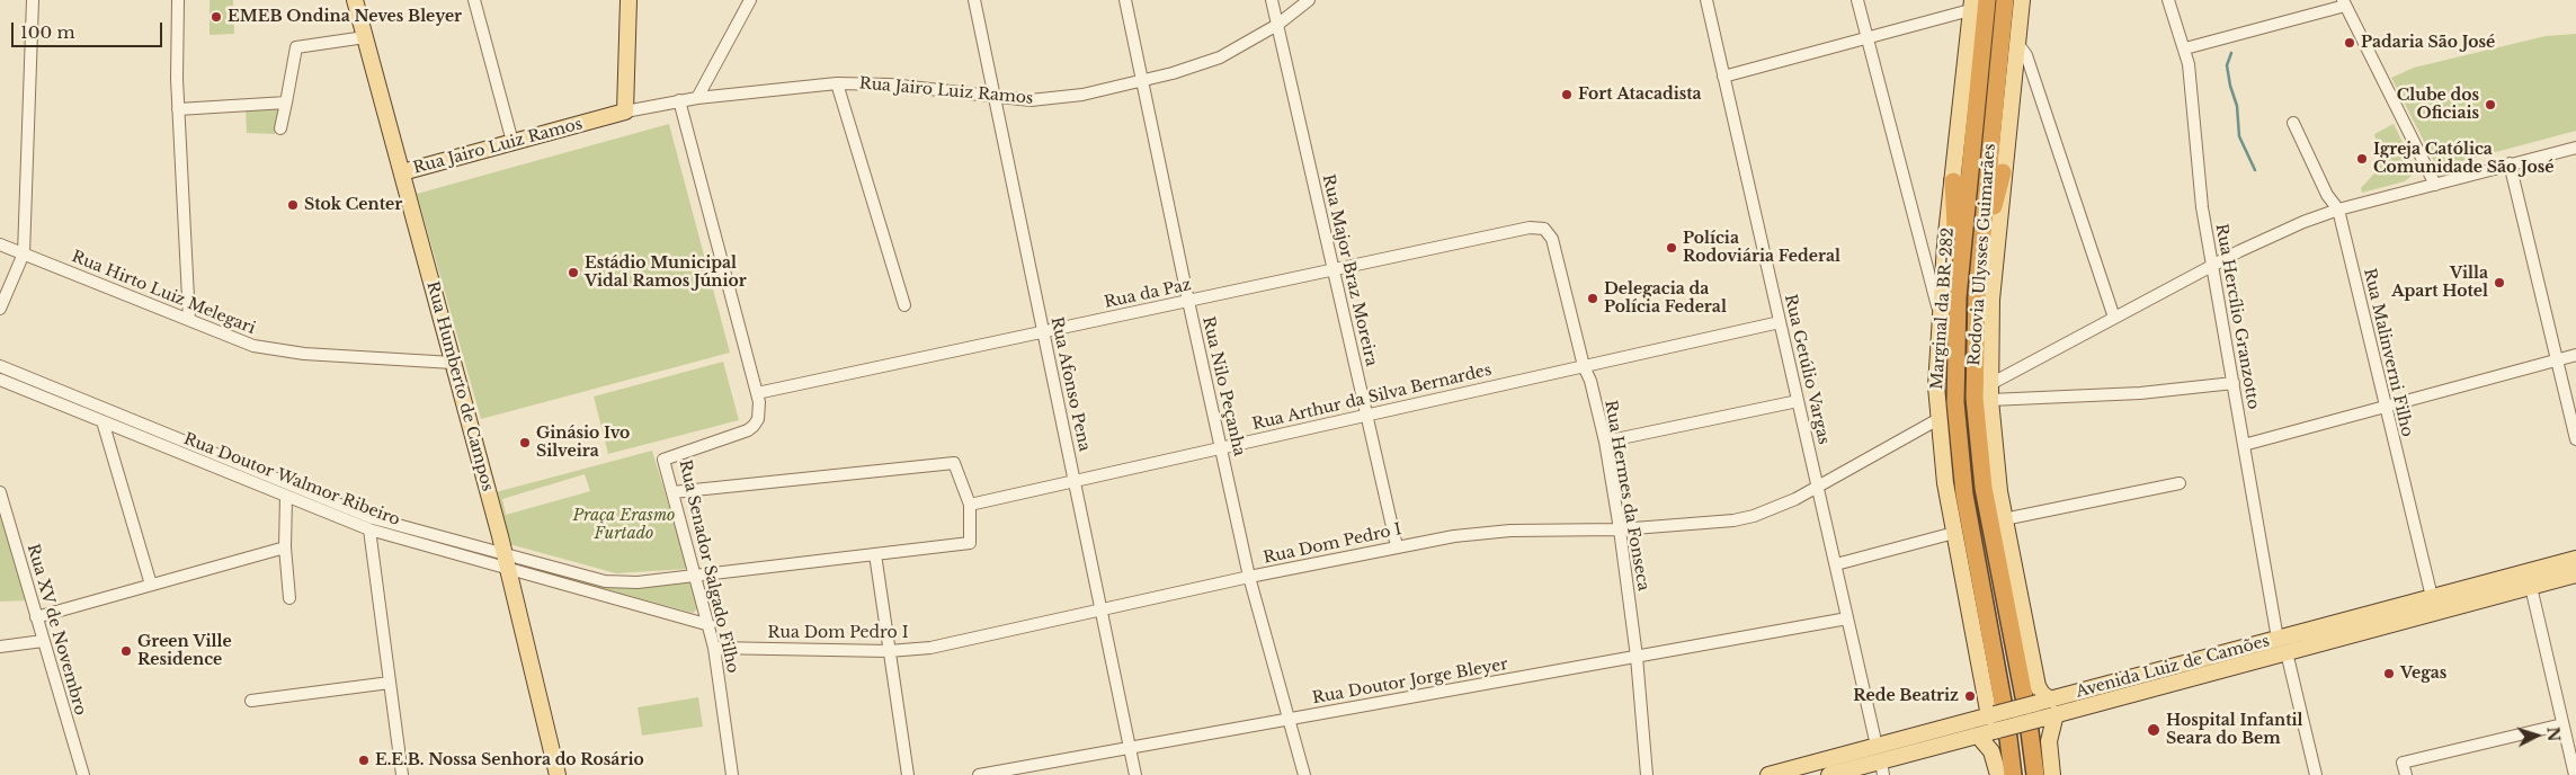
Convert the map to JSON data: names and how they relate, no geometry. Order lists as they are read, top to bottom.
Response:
{
  "streets": {
    "highway": ["Rodovia Ulysses Guimarães"],
    "main road": [
      "Rua Jairo Luiz Ramos",
      "Marginal da BR-282",
      "Rua Humberto de Campos",
      "Avenida Luiz de Camões"
    ],
    "street": [
      "Rua Major Braz Moreira",
      "Rua Hirto Luiz Melegari",
      "Rua da Paz",
      "Rua Hercílio Granzotto",
      "Rua Malinverni Filho",
      "Rua Getúlio Vargas",
      "Rua Afonso Pena",
      "Rua Nilo Peçanha",
      "Rua Arthur da Silva Bernardes",
      "Rua Doutor Walmor Ribeiro",
      "Rua Hermes da Fonseca",
      "Rua Dom Pedro I",
      "Rua Senador Salgado Filho",
      "Rua XV de Novembro",
      "Rua Doutor Jorge Bleyer"
    ]
  },
  "crossings": [
    ["Rua Jairo Luiz Ramos", "Rua Major Braz Moreira"],
    ["Rua Jairo Luiz Ramos", "Rua Afonso Pena"],
    ["Rua Jairo Luiz Ramos", "Rua Humberto de Campos"],
    ["Rua Jairo Luiz Ramos", "Rua Nilo Peçanha"],
    ["Rua Major Braz Moreira", "Rua da Paz"],
    ["Rua Major Braz Moreira", "Rua Arthur da Silva Bernardes"],
    ["Rua Major Braz Moreira", "Rua Dom Pedro I"],
    ["Rua Hirto Luiz Melegari", "Rua Humberto de Campos"],
    ["Rua da Paz", "Rua Afonso Pena"],
    ["Rua da Paz", "Rua Nilo Peçanha"],
    ["Rua da Paz", "Rua Hermes da Fonseca"],
    ["Rua da Paz", "Rua Senador Salgado Filho"],
    ["Marginal da BR-282", "Rua Dom Pedro I"],
    ["Marginal da BR-282", "Avenida Luiz de Camões"],
    ["Rua Hercílio Granzotto", "Avenida Luiz de Camões"],
    ["Rua Malinverni Filho", "Avenida Luiz de Camões"],
    ["Rua Getúlio Vargas", "Rua Arthur da Silva Bernardes"],
    ["Rua Getúlio Vargas", "Rua Dom Pedro I"],
    ["Rua Getúlio Vargas", "Avenida Luiz de Camões"],
    ["Rua Getúlio Vargas", "Rua Doutor Jorge Bleyer"],
    ["Rua Afonso Pena", "Rua Arthur da Silva Bernardes"],
    ["Rua Afonso Pena", "Rua Dom Pedro I"],
    ["Rua Afonso Pena", "Rua Doutor Jorge Bleyer"],
    ["Rua Humberto de Campos", "Rua Doutor Walmor Ribeiro"],
    ["Rua Nilo Peçanha", "Rua Arthur da Silva Bernardes"],
    ["Rua Nilo Peçanha", "Rua Dom Pedro I"],
    ["Rua Nilo Peçanha", "Rua Doutor Jorge Bleyer"],
    ["Rua Arthur da Silva Bernardes", "Rua Doutor Walmor Ribeiro"],
    ["Rua Arthur da Silva Bernardes", "Rua Hermes da Fonseca"],
    ["Rua Doutor Walmor Ribeiro", "Rua Senador Salgado Filho"],
    ["Rua Hermes da Fonseca", "Rua Dom Pedro I"],
    ["Rua Hermes da Fonseca", "Rua Doutor Jorge Bleyer"],
    ["Rua Dom Pedro I", "Rua Senador Salgado Filho"]
  ],
  "parks": ["Praça Erasmo Furtado"],
  "places": [
    "EMEB Ondina Neves Bleyer",
    "Padaria São José",
    "Fort Atacadista",
    "Clube dos Oficiais",
    "Igreja Católica Comunidade São José",
    "Stok Center",
    "Polícia Rodoviária Federal",
    "Estádio Municipal Vidal Ramos Júnior",
    "Villa Apart Hotel",
    "Delegacia da Polícia Federal",
    "Ginásio Ivo Silveira",
    "Green Ville Residence",
    "Vegas",
    "Rede Beatriz",
    "Hospital Infantil Seara do Bem",
    "E.E.B. Nossa Senhora do Rosário"
  ],
  "scale_bar": "100 m",
  "north": "right"
}
